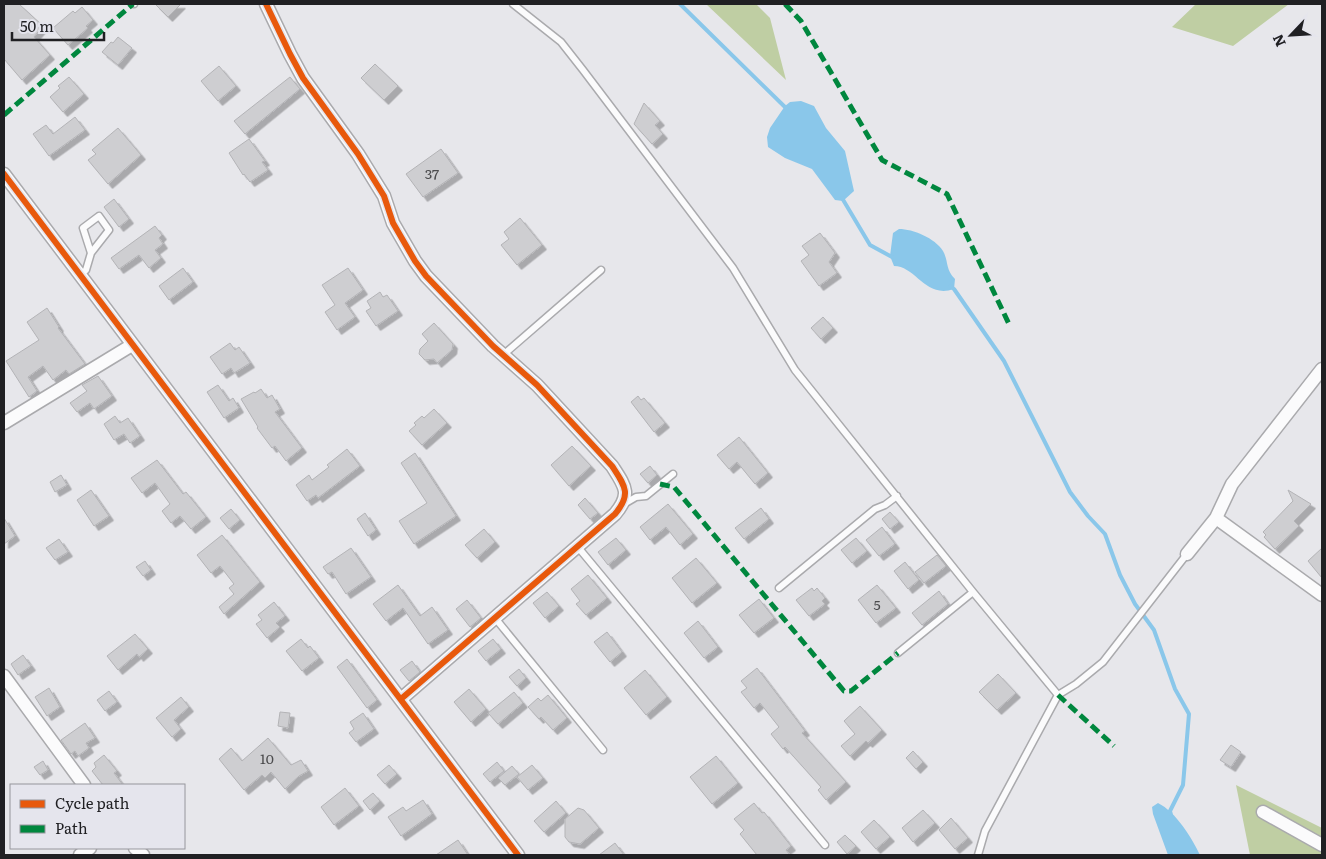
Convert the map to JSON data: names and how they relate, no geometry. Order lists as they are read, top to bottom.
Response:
{
  "house_numbers": ["37", "5", "10"],
  "legend": ["Cycle path", "Path"],
  "scale_bar": "50 m",
  "north": "bottom left"
}
